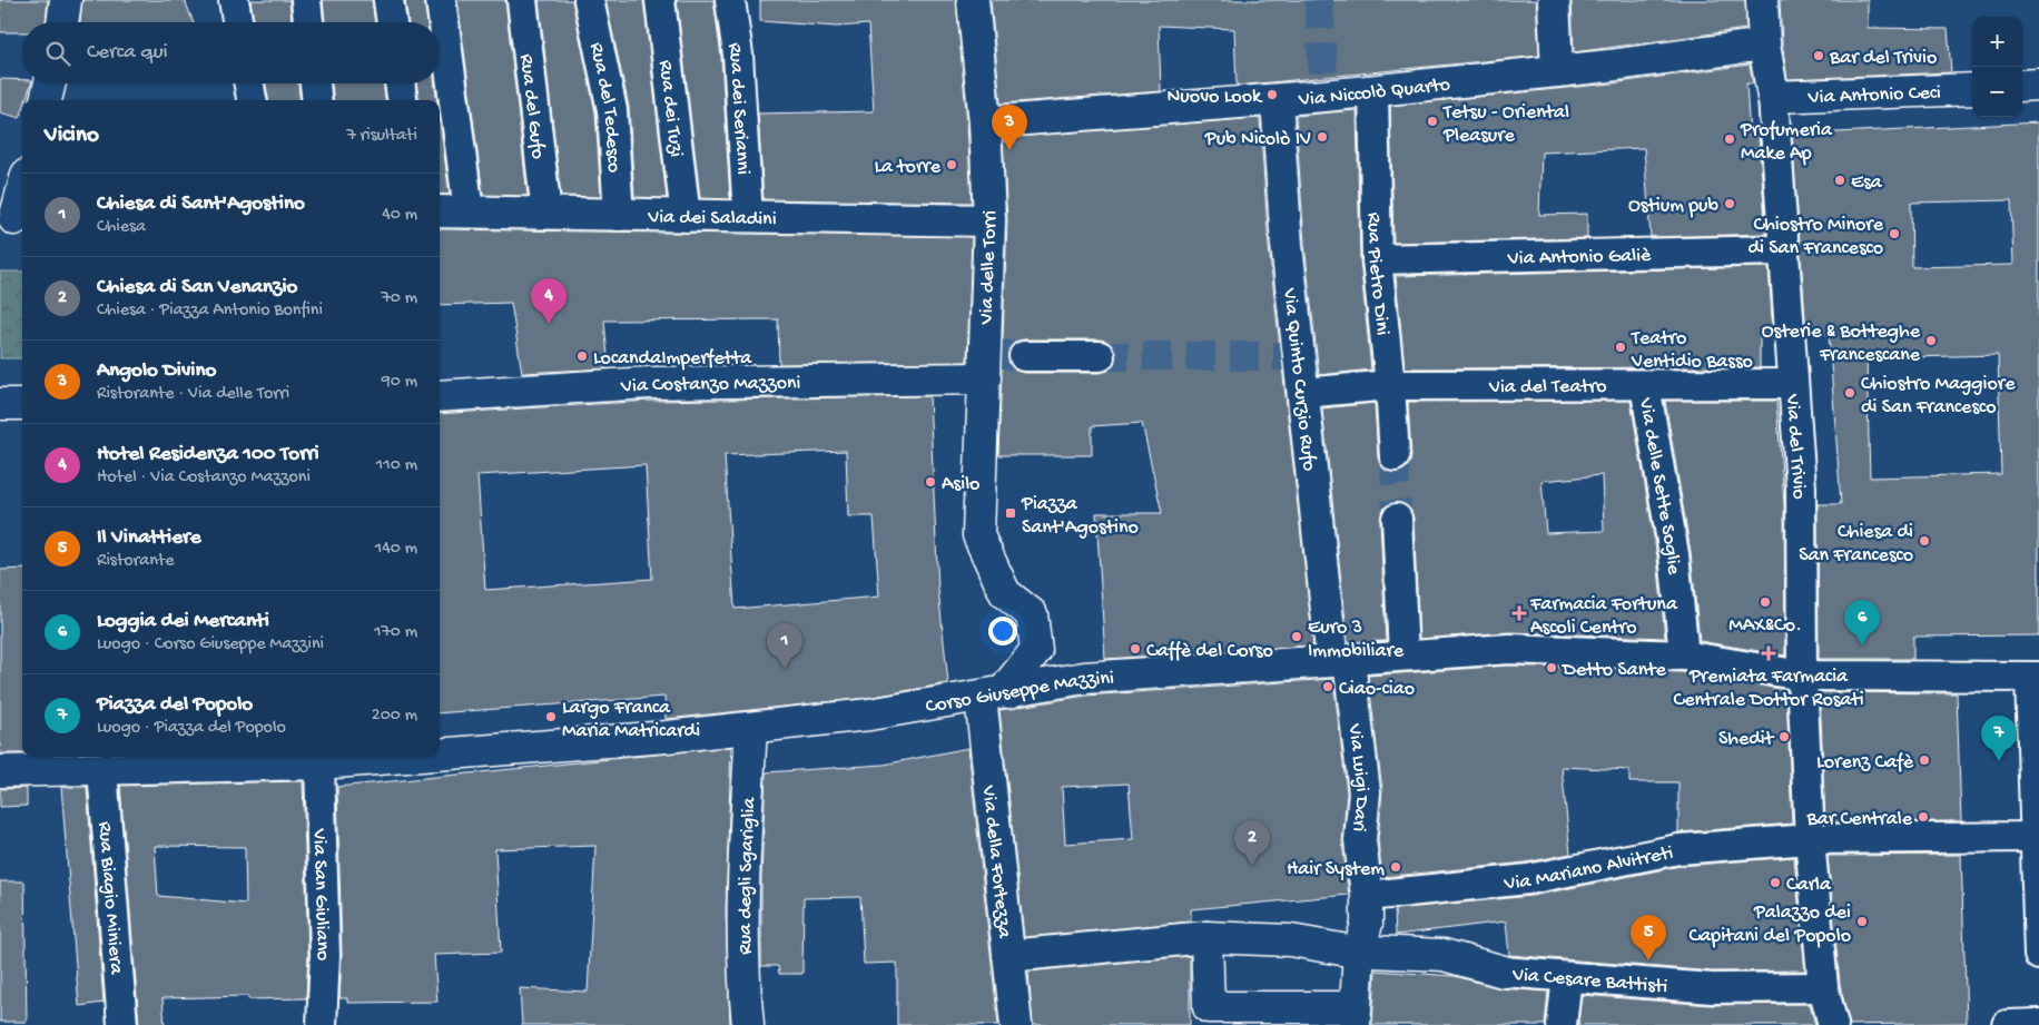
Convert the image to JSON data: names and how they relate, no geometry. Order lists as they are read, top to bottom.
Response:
{
  "streets": {
    "street": [
      "Via Niccolò Quarto",
      "Via Antonio Ceci",
      "Rua del Gufo",
      "Rua del Tedesco",
      "Rua dei Tuzi",
      "Rua dei Serianni",
      "Via dei Saladini",
      "Via Antonio Galiè",
      "Via delle Torri",
      "Rua Pietro Dini",
      "Via Quinto Curzio Rufo",
      "Via Costanzo Mazzoni",
      "Via del Teatro",
      "Via del Trivio",
      "Via delle Sette Soglie",
      "Corso Giuseppe Mazzini",
      "Via Luigi Dari",
      "Via della Fortezza",
      "Via Mariano Alvitreti",
      "Rua degli Sgariglia",
      "Via San Giuliano",
      "Rua Biagio Miniera",
      "Via Cesare Battisti"
    ]
  },
  "crossings": [
    ["Via Niccolò Quarto", "Via delle Torri"],
    ["Via Niccolò Quarto", "Rua Pietro Dini"],
    ["Via Niccolò Quarto", "Via Quinto Curzio Rufo"],
    ["Via Niccolò Quarto", "Via del Trivio"],
    ["Via Antonio Ceci", "Via del Trivio"],
    ["Rua del Gufo", "Via dei Saladini"],
    ["Rua del Tedesco", "Via dei Saladini"],
    ["Rua dei Tuzi", "Via dei Saladini"],
    ["Rua dei Serianni", "Via dei Saladini"],
    ["Via dei Saladini", "Via delle Torri"],
    ["Via Antonio Galiè", "Rua Pietro Dini"],
    ["Via Antonio Galiè", "Via del Trivio"],
    ["Via delle Torri", "Via Costanzo Mazzoni"],
    ["Via delle Torri", "Corso Giuseppe Mazzini"],
    ["Via delle Torri", "Via della Fortezza"],
    ["Rua Pietro Dini", "Via del Teatro"],
    ["Via Quinto Curzio Rufo", "Via del Teatro"],
    ["Via Quinto Curzio Rufo", "Corso Giuseppe Mazzini"],
    ["Via Quinto Curzio Rufo", "Via Luigi Dari"],
    ["Via del Teatro", "Via del Trivio"],
    ["Via del Teatro", "Via delle Sette Soglie"],
    ["Via del Trivio", "Corso Giuseppe Mazzini"],
    ["Via del Trivio", "Via Mariano Alvitreti"],
    ["Via del Trivio", "Via Cesare Battisti"],
    ["Via delle Sette Soglie", "Corso Giuseppe Mazzini"],
    ["Corso Giuseppe Mazzini", "Via Luigi Dari"],
    ["Corso Giuseppe Mazzini", "Via della Fortezza"],
    ["Corso Giuseppe Mazzini", "Rua degli Sgariglia"],
    ["Corso Giuseppe Mazzini", "Via San Giuliano"],
    ["Corso Giuseppe Mazzini", "Rua Biagio Miniera"],
    ["Via Luigi Dari", "Via Mariano Alvitreti"],
    ["Via Luigi Dari", "Via Cesare Battisti"],
    ["Via della Fortezza", "Via Cesare Battisti"]
  ],
  "places": {
    "other": [
      "Bar del Trivio",
      "Nuovo Look",
      "Tetsu - Oriental Pleasure",
      "Pub Nicolò IV",
      "Profumeria Make Ap",
      "La torre",
      "Esa",
      "Ostium pub",
      "Chiostro Minore di San Francesco",
      "Osterie & Botteghe Francescane",
      "Teatro Ventidio Basso",
      "LocandaImperfetta",
      "Chiostro Maggiore di San Francesco",
      "Asilo",
      "Chiesa di San Francesco",
      "MAX&Co.",
      "Euro 3 Immobiliare",
      "Caffè del Corso",
      "Detto Sante",
      "Ciao-ciao",
      "Largo Franca Maria Matricardi",
      "Shedit",
      "Lorenz Cafè",
      "Bar Centrale",
      "Hair System",
      "Carla",
      "Palazzo dei Capitani del Popolo"
    ],
    "transit": ["Piazza Sant'Agostino"],
    "health": ["Farmacia Fortuna Ascoli Centro", "Premiata Farmacia Centrale Dottor Rosati"]
  },
  "page": {
    "map_buttons": ["+", "−"],
    "search": "Cerca qui",
    "heading": ["Vicino", "7 risultati"],
    "pins": [
      "3",
      "4",
      "6",
      "1",
      "7",
      "2",
      "5"
    ],
    "list": [
      {
        "mark": "1",
        "name": "Chiesa di Sant'Agostino",
        "note": "Chiesa",
        "value": "40 m"
      },
      {
        "mark": "2",
        "name": "Chiesa di San Venanzio",
        "note": "Chiesa · Piazza Antonio Bonfini",
        "value": "70 m"
      },
      {
        "mark": "3",
        "name": "Angolo Divino",
        "note": "Ristorante · Via delle Torri",
        "value": "90 m"
      },
      {
        "mark": "4",
        "name": "Hotel Residenza 100 Torri",
        "note": "Hotel · Via Costanzo Mazzoni",
        "value": "110 m"
      },
      {
        "mark": "5",
        "name": "Il Vinattiere",
        "note": "Ristorante",
        "value": "140 m"
      },
      {
        "mark": "6",
        "name": "Loggia dei Mercanti",
        "note": "Luogo · Corso Giuseppe Mazzini",
        "value": "170 m"
      },
      {
        "mark": "7",
        "name": "Piazza del Popolo",
        "note": "Luogo · Piazza del Popolo",
        "value": "200 m"
      }
    ]
  }
}
